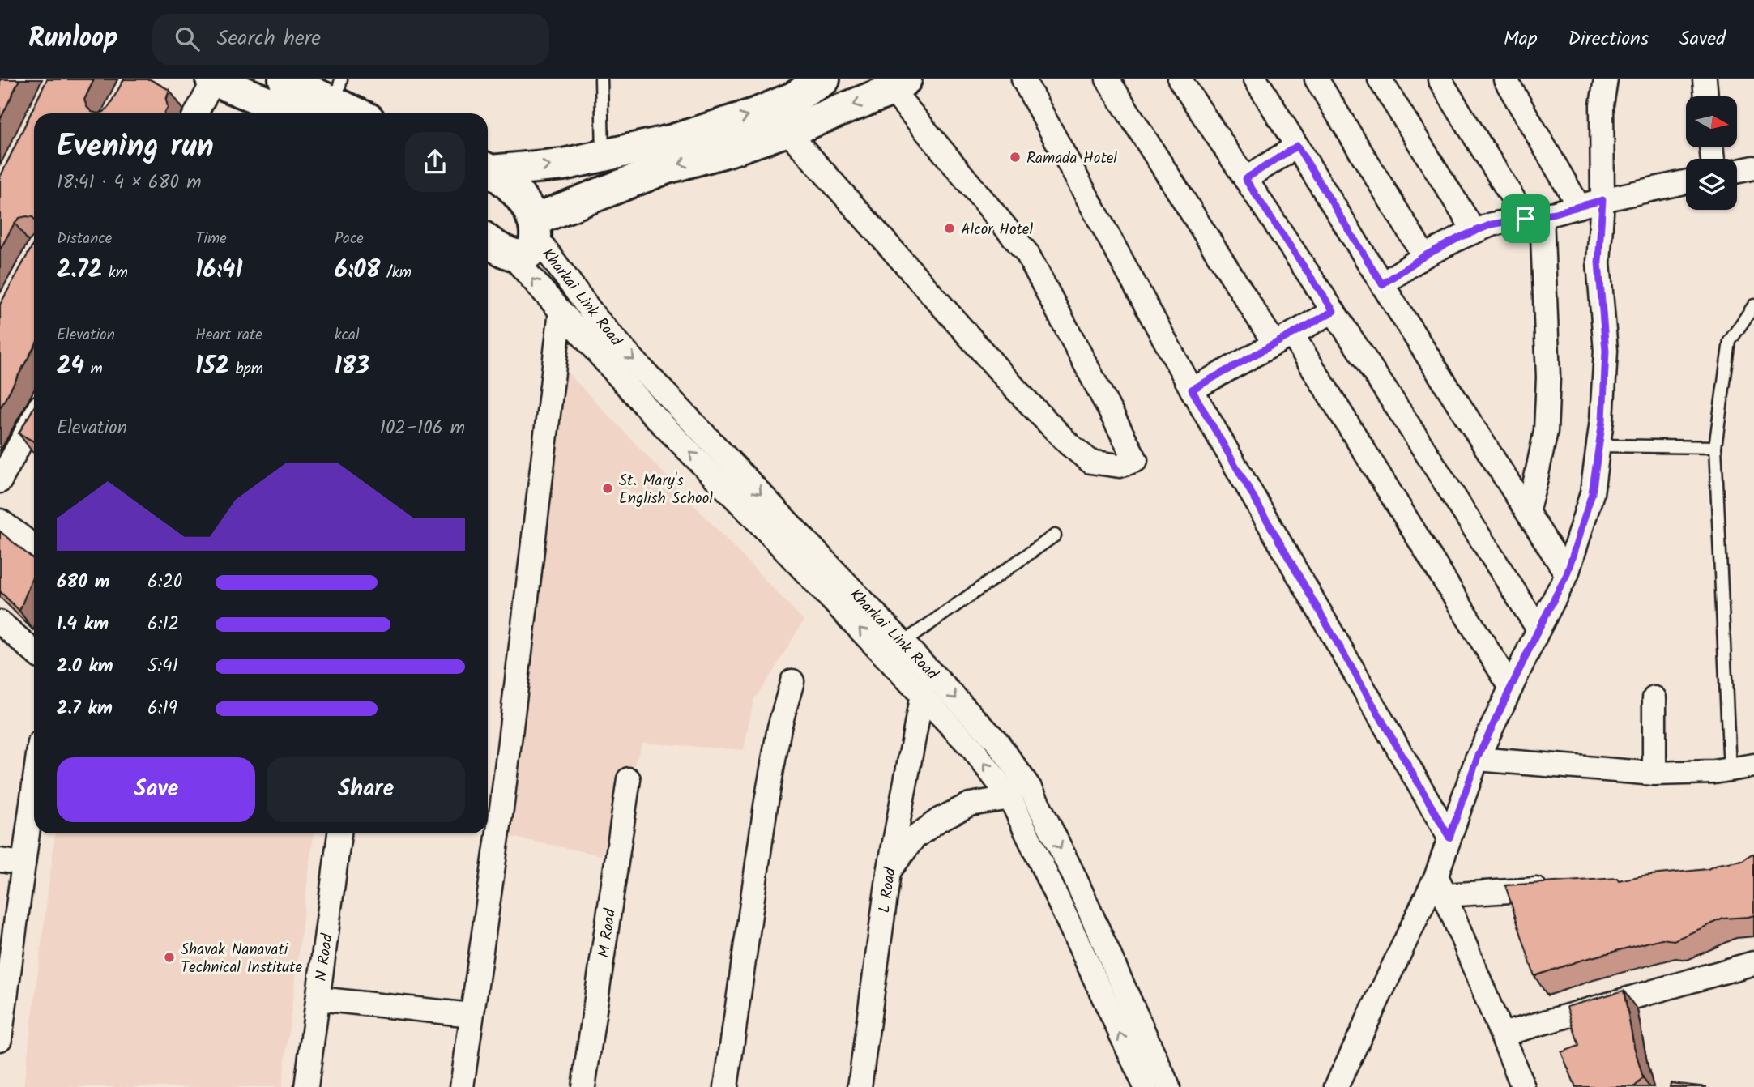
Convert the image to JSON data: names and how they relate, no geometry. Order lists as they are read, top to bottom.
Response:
{
  "streets": {
    "street": [
      "Kharkai Link Road",
      "L Road",
      "M Road",
      "N Road"
    ]
  },
  "places": [
    "Ramada Hotel",
    "Alcor Hotel",
    "St. Mary's English School",
    "Shavak Nanavati Technical Institute"
  ],
  "north": "right",
  "page": {
    "header": "Runloop",
    "search": "Search here",
    "nav": ["Map", "Directions", "Saved"],
    "heading": ["Evening run", "18:41 · 4 × 680 m"],
    "stats": [
      ["Distance", "2.72 km"],
      ["Time", "16:41"],
      ["Pace", "6:08 /km"],
      ["Elevation", "24 m"],
      ["Heart rate", "152 bpm"],
      ["kcal", "183"]
    ],
    "chart": ["Elevation", "102–106 m"],
    "list": [
      {
        "name": "680 m",
        "note": "6:20"
      },
      {
        "name": "1.4 km",
        "note": "6:12"
      },
      {
        "name": "2.0 km",
        "note": "5:41"
      },
      {
        "name": "2.7 km",
        "note": "6:19"
      }
    ],
    "buttons": ["Save", "Share"]
  }
}
